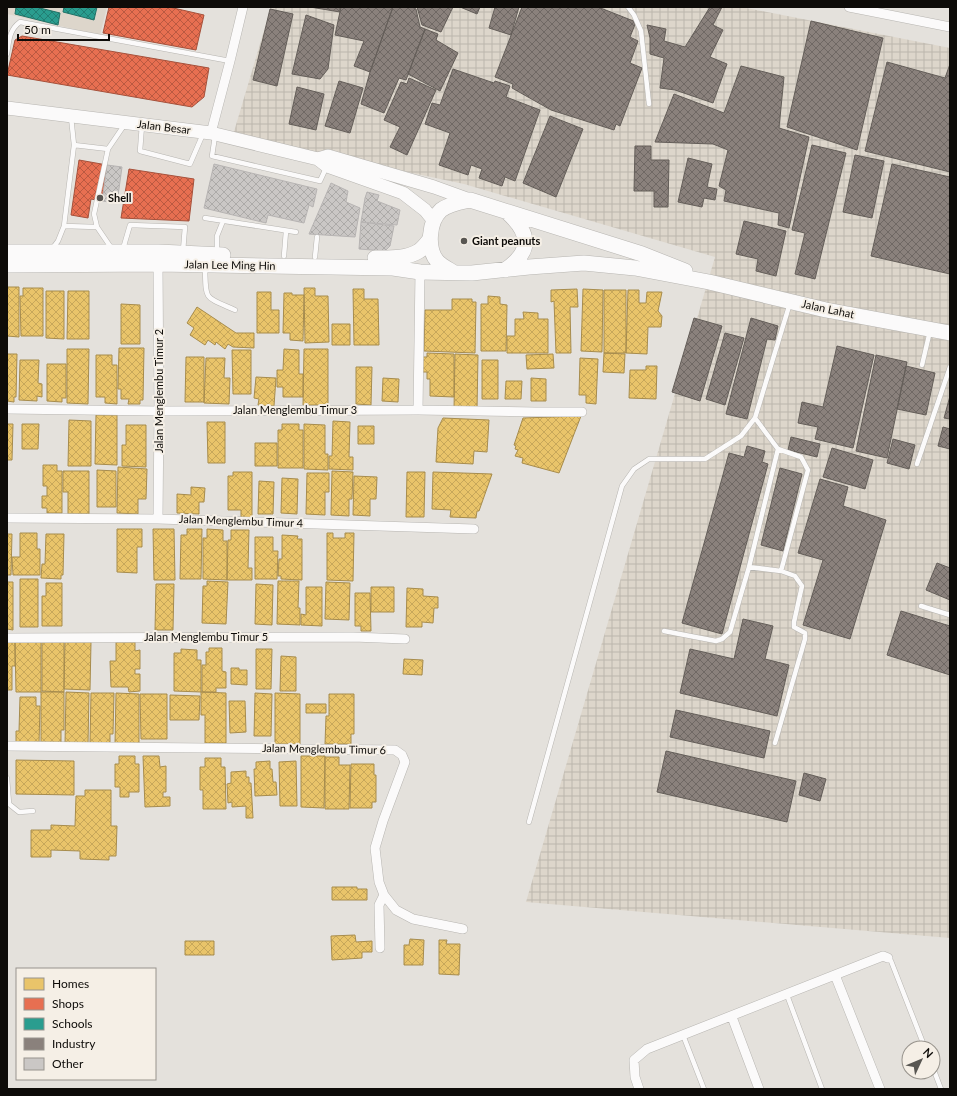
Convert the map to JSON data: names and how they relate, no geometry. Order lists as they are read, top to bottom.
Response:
{
  "streets": {
    "main road": ["Jalan Besar", "Jalan Lee Ming Hin", "Jalan Lahat"],
    "street": [
      "Jalan Menglembu Timur 2",
      "Jalan Menglembu Timur 3",
      "Jalan Menglembu Timur 4",
      "Jalan Menglembu Timur 5",
      "Jalan Menglembu Timur 6"
    ]
  },
  "crossings": [
    ["Jalan Besar", "Jalan Lee Ming Hin"],
    ["Jalan Besar", "Jalan Lahat"],
    ["Jalan Lee Ming Hin", "Jalan Lahat"],
    ["Jalan Lee Ming Hin", "Jalan Menglembu Timur 2"],
    ["Jalan Menglembu Timur 2", "Jalan Menglembu Timur 3"],
    ["Jalan Menglembu Timur 2", "Jalan Menglembu Timur 4"]
  ],
  "places": ["Shell", "Giant peanuts"],
  "legend": [
    "Homes",
    "Shops",
    "Schools",
    "Industry",
    "Other"
  ],
  "scale_bar": "50 m",
  "north": "top right"
}
